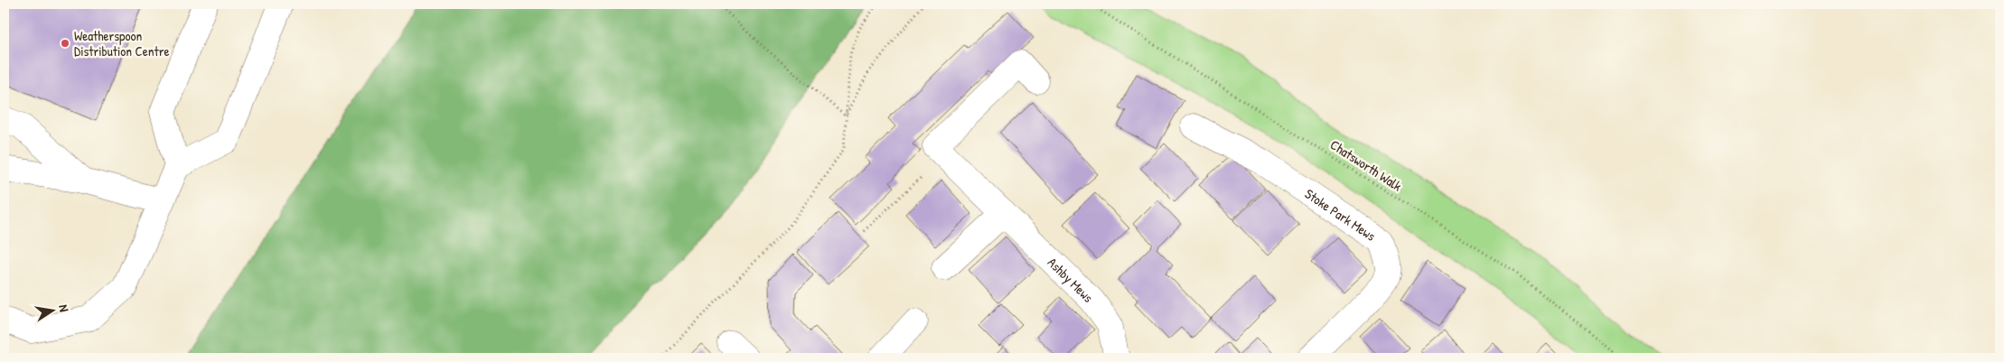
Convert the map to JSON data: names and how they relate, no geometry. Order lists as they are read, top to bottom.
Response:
{
  "streets": {
    "street": ["Stoke Park Mews", "Ashby Mews"],
    "path": ["Chatsworth Walk"]
  },
  "places": ["Weatherspoon Distribution Centre"],
  "north": "right"
}
